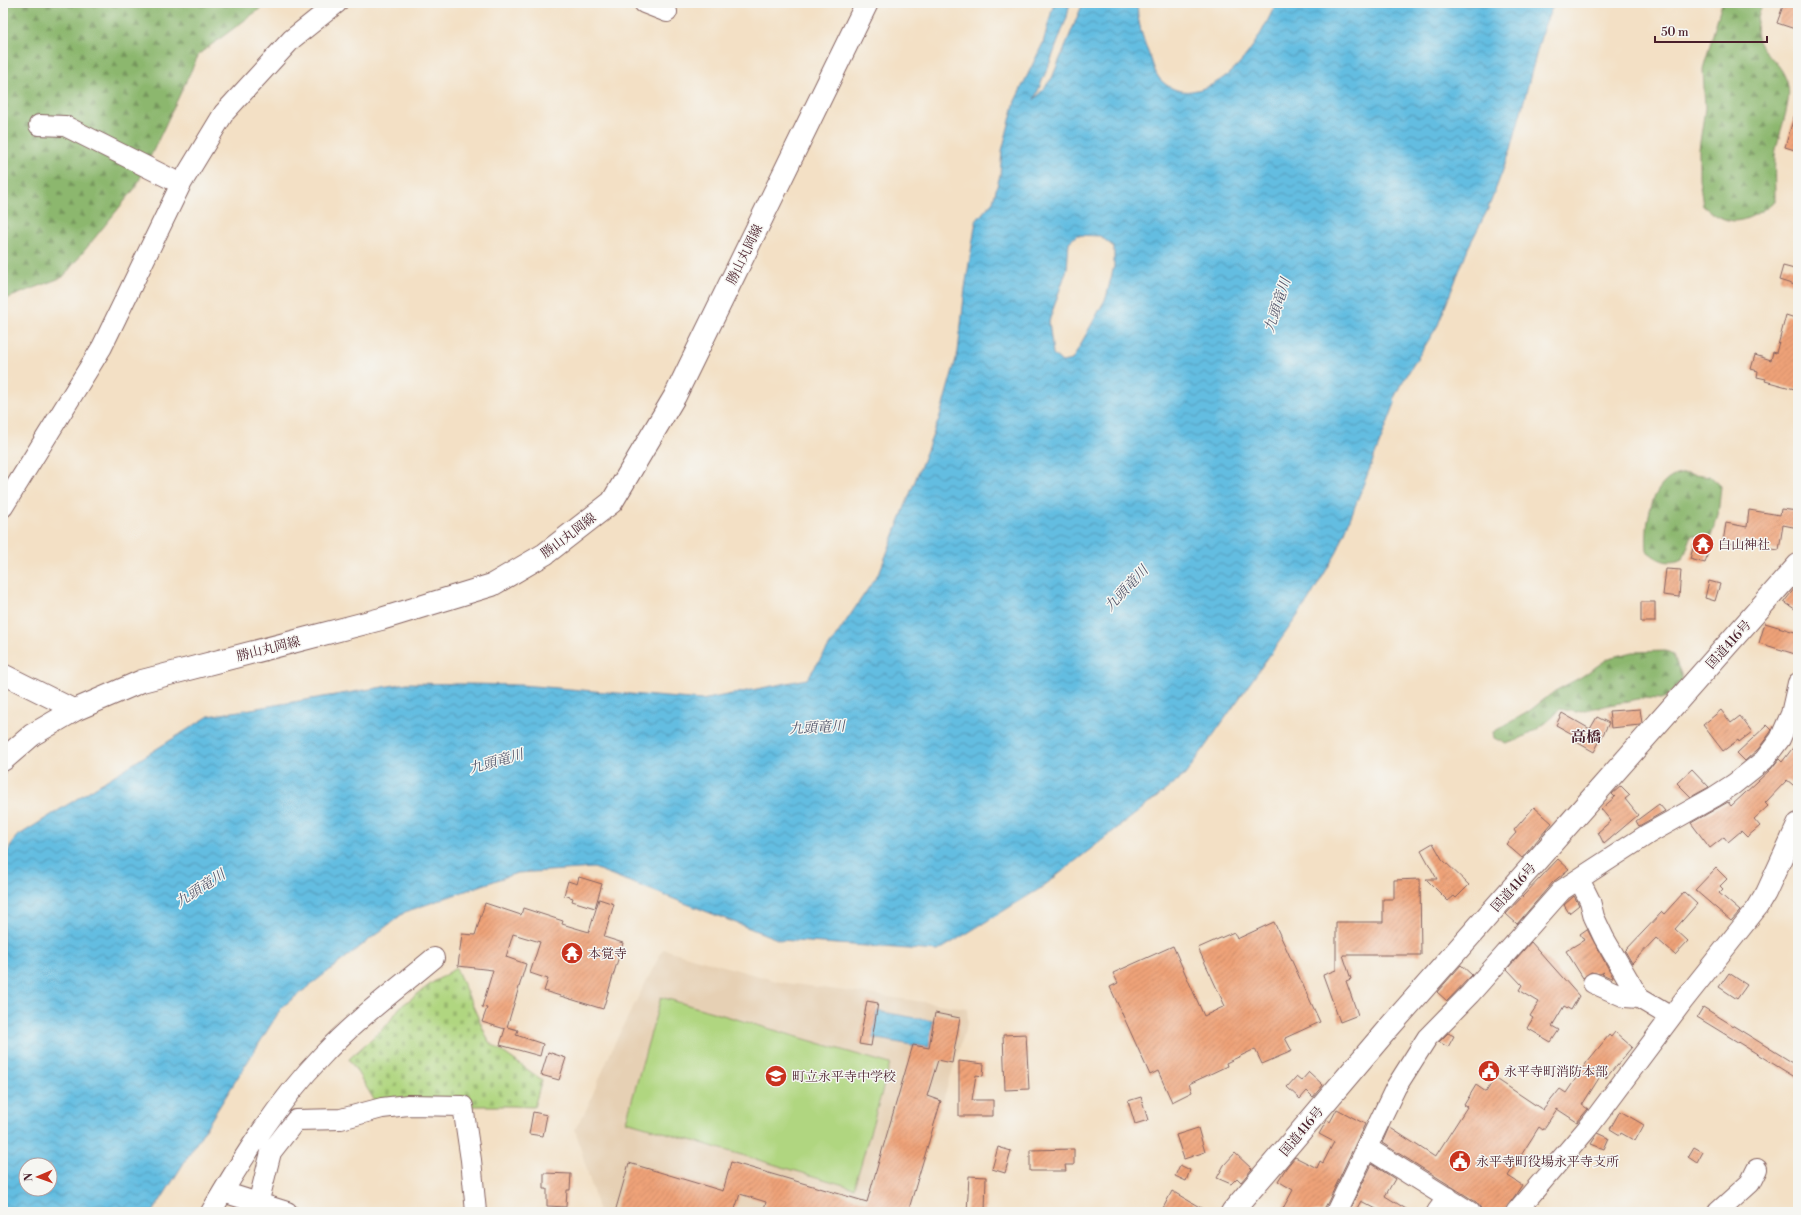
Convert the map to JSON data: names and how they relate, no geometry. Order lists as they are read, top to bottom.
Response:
{
  "streets": {
    "main road": ["勝山丸岡線", "国道416号"]
  },
  "districts": ["高橋"],
  "water": ["九頭竜川"],
  "places": {
    "temple": ["白山神社", "本覚寺"],
    "public building": ["永平寺町消防本部", "永平寺町役場永平寺支所"],
    "school or university": ["町立永平寺中学校"]
  },
  "scale_bar": "50 m",
  "north": "left"
}
